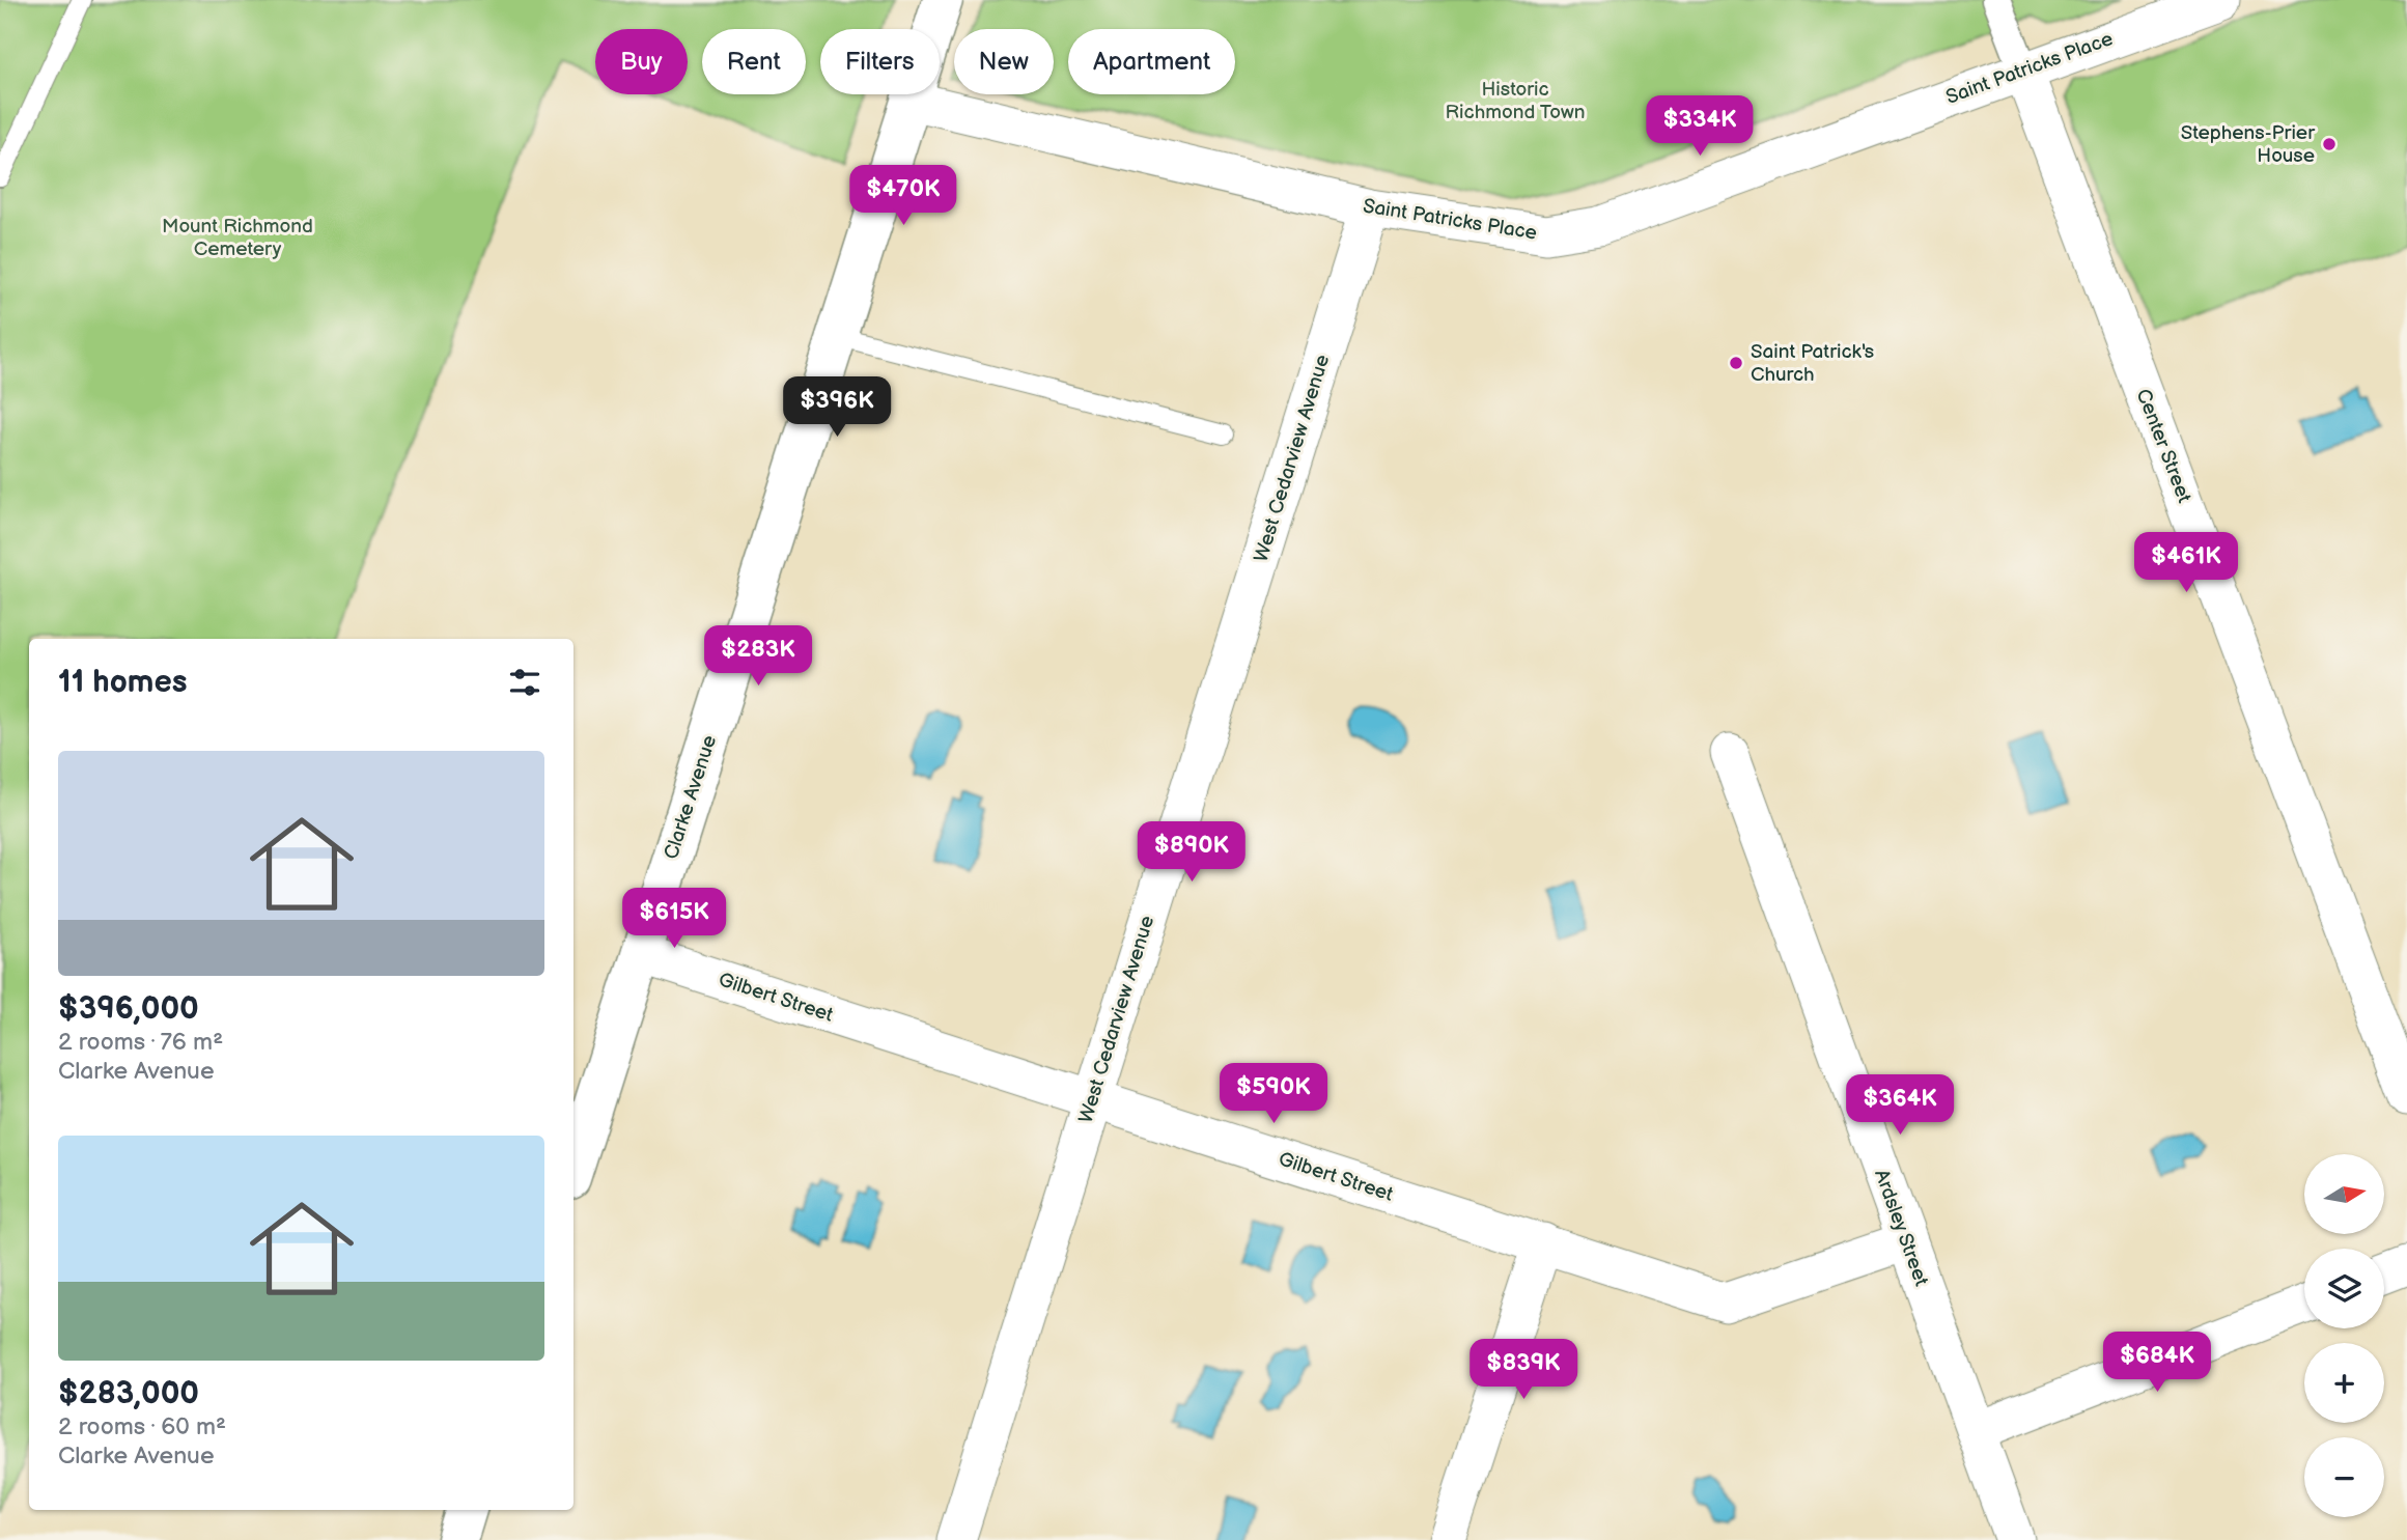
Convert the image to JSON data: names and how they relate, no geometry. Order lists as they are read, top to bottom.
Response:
{
  "streets": {
    "street": [
      "Saint Patricks Place",
      "Center Street",
      "West Cedarview Avenue",
      "Clarke Avenue",
      "Gilbert Street",
      "Ardsley Street"
    ]
  },
  "crossings": [
    ["Saint Patricks Place", "Center Street"],
    ["Saint Patricks Place", "West Cedarview Avenue"],
    ["Saint Patricks Place", "Clarke Avenue"],
    ["West Cedarview Avenue", "Gilbert Street"],
    ["Clarke Avenue", "Gilbert Street"],
    ["Gilbert Street", "Ardsley Street"]
  ],
  "parks": ["Historic Richmond Town", "Mount Richmond Cemetery"],
  "places": ["Stephens-Prier House", "Saint Patrick's Church"],
  "north": "right",
  "page": {
    "chip": [
      "Buy",
      "Rent",
      "Filters",
      "New",
      "Apartment"
    ],
    "price": [
      "$334K",
      "$470K",
      "$396K",
      "$461K",
      "$283K",
      "$890K",
      "$615K",
      "$590K",
      "$364K",
      "$684K",
      "$839K"
    ],
    "heading": "11 homes",
    "list": [
      {
        "name": "$396,000",
        "note": "2 rooms · 76 m² · Clarke Avenue"
      },
      {
        "name": "$283,000",
        "note": "2 rooms · 60 m² · Clarke Avenue"
      }
    ],
    "map_buttons": ["+", "−"]
  }
}
